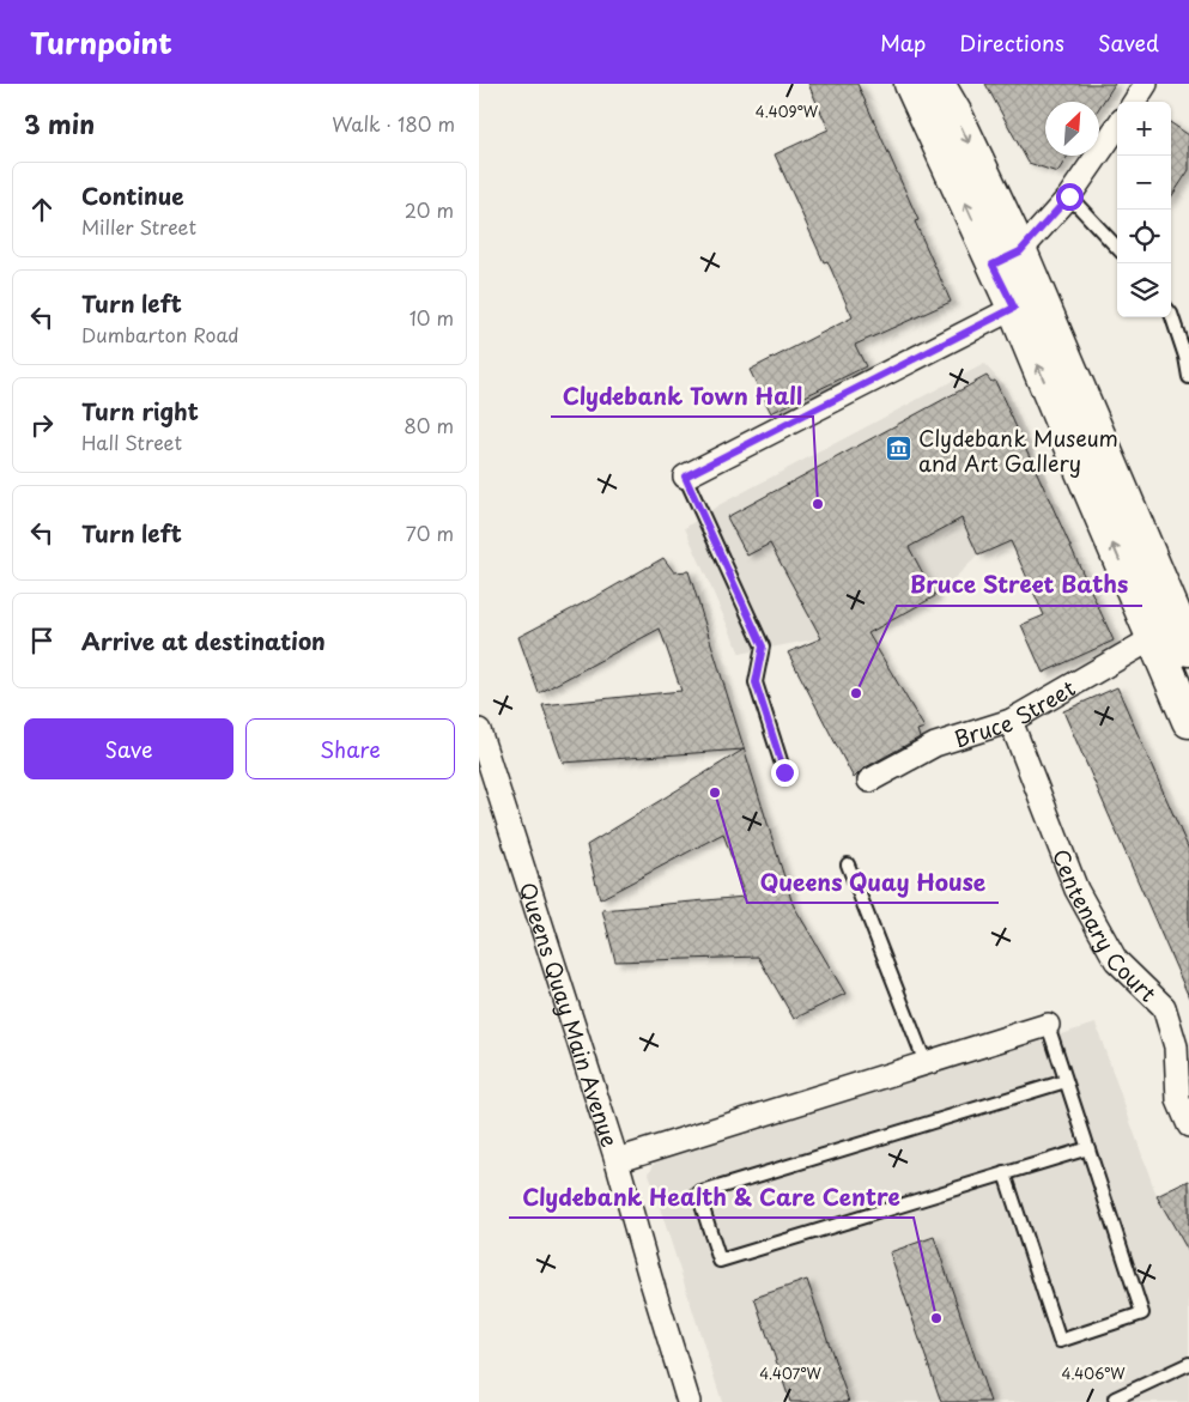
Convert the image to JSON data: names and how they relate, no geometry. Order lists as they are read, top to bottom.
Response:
{
  "streets": {
    "street": ["Bruce Street", "Centenary Court", "Queens Quay Main Avenue"]
  },
  "crossings": [
    ["Bruce Street", "Centenary Court"]
  ],
  "places": {
    "museum": ["Clydebank Museum and Art Gallery"],
    "other": [
      "Clydebank Town Hall",
      "Bruce Street Baths",
      "Queens Quay House",
      "Clydebank Health & Care Centre"
    ]
  },
  "north": "top right",
  "page": {
    "header": "Turnpoint",
    "nav": ["Map", "Directions", "Saved"],
    "heading": ["3 min", "Walk · 180 m"],
    "map_buttons": ["+", "−"],
    "list": [
      ["Continue", "Miller Street", "20 m"],
      ["Turn left", "Dumbarton Road", "10 m"],
      ["Turn right", "Hall Street", "80 m"],
      ["Turn left", "70 m"],
      "Arrive at destination"
    ],
    "buttons": ["Save", "Share"]
  },
  "coordinates": ["4.409°W", "4.407°W", "4.406°W"]
}
